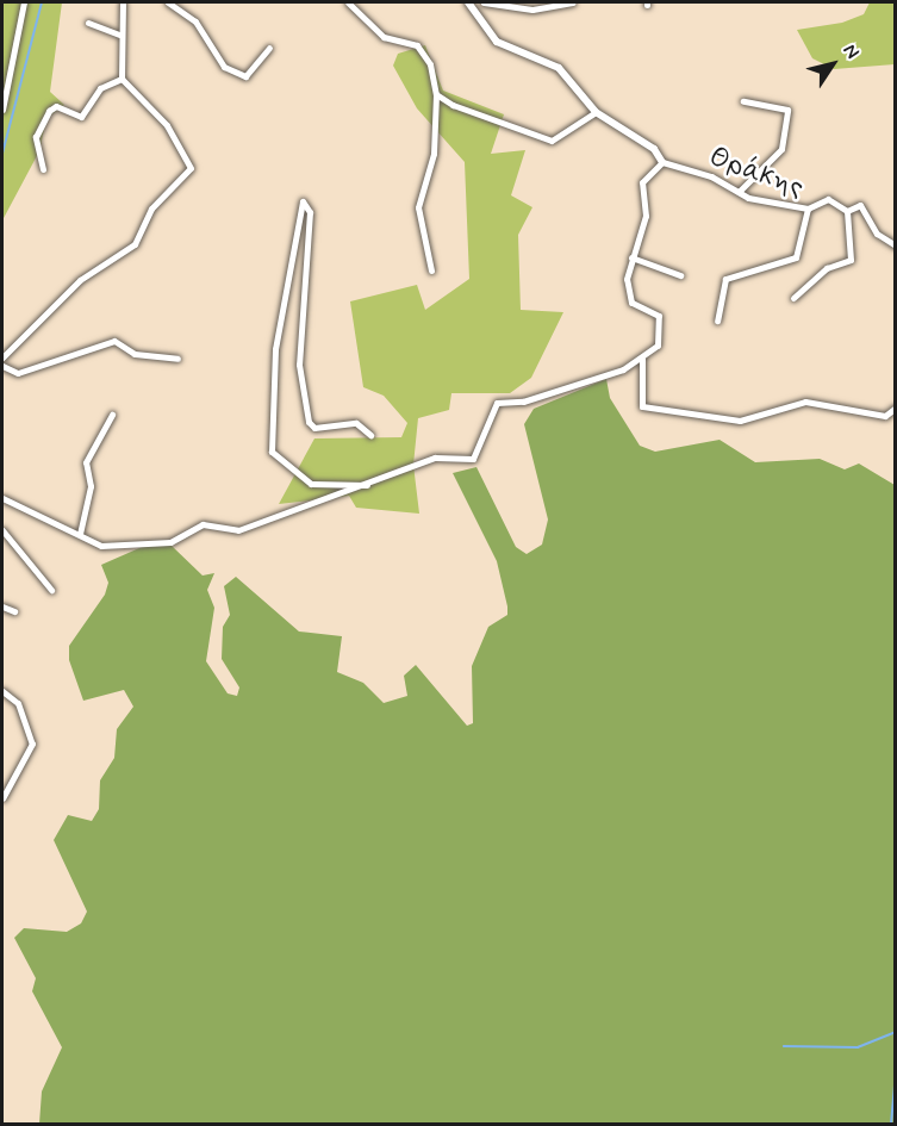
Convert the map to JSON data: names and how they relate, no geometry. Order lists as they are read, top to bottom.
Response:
{
  "streets": {
    "street": ["Θράκης"]
  },
  "north": "top right"
}
